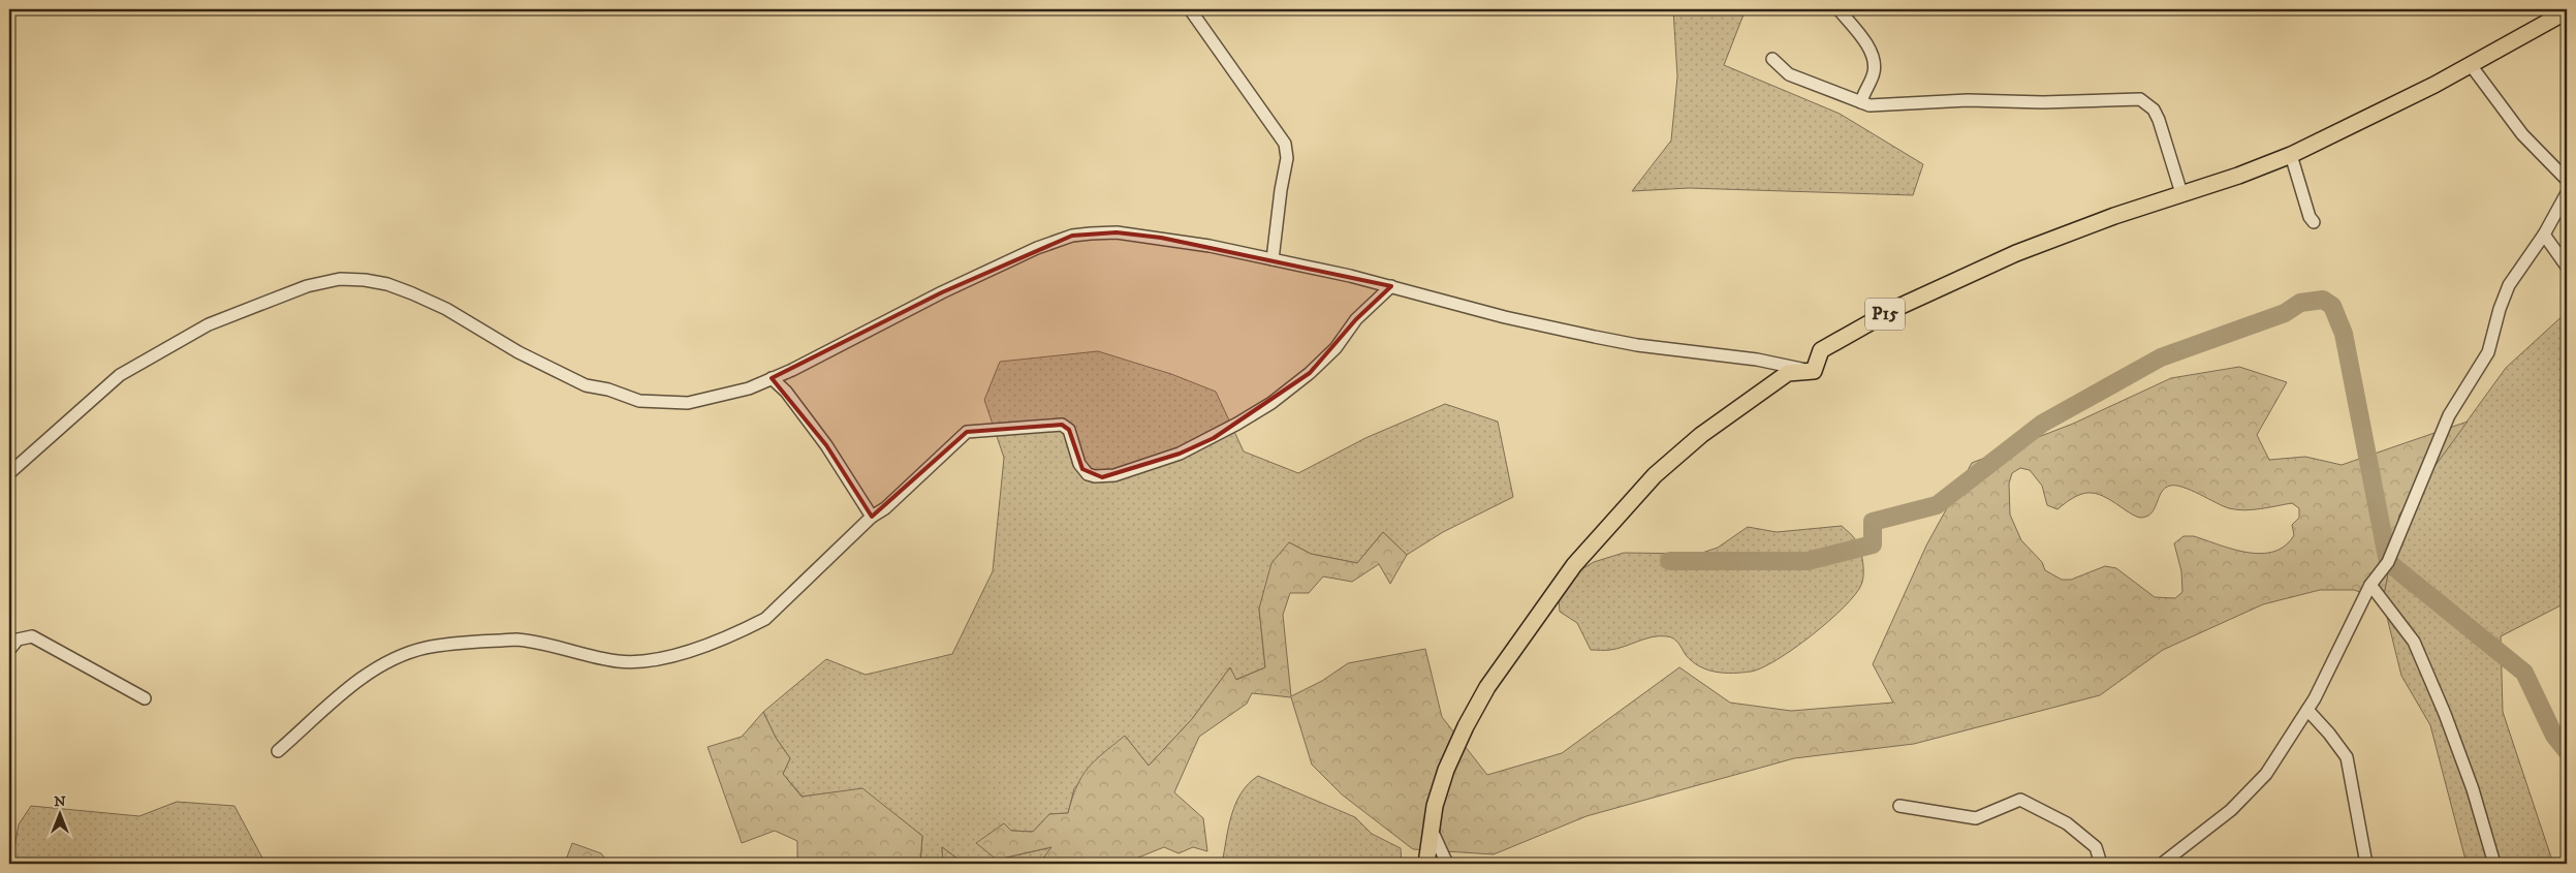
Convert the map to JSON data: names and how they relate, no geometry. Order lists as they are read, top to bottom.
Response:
{
  "streets": {
    "main road": ["P15"]
  },
  "north": "top"
}
